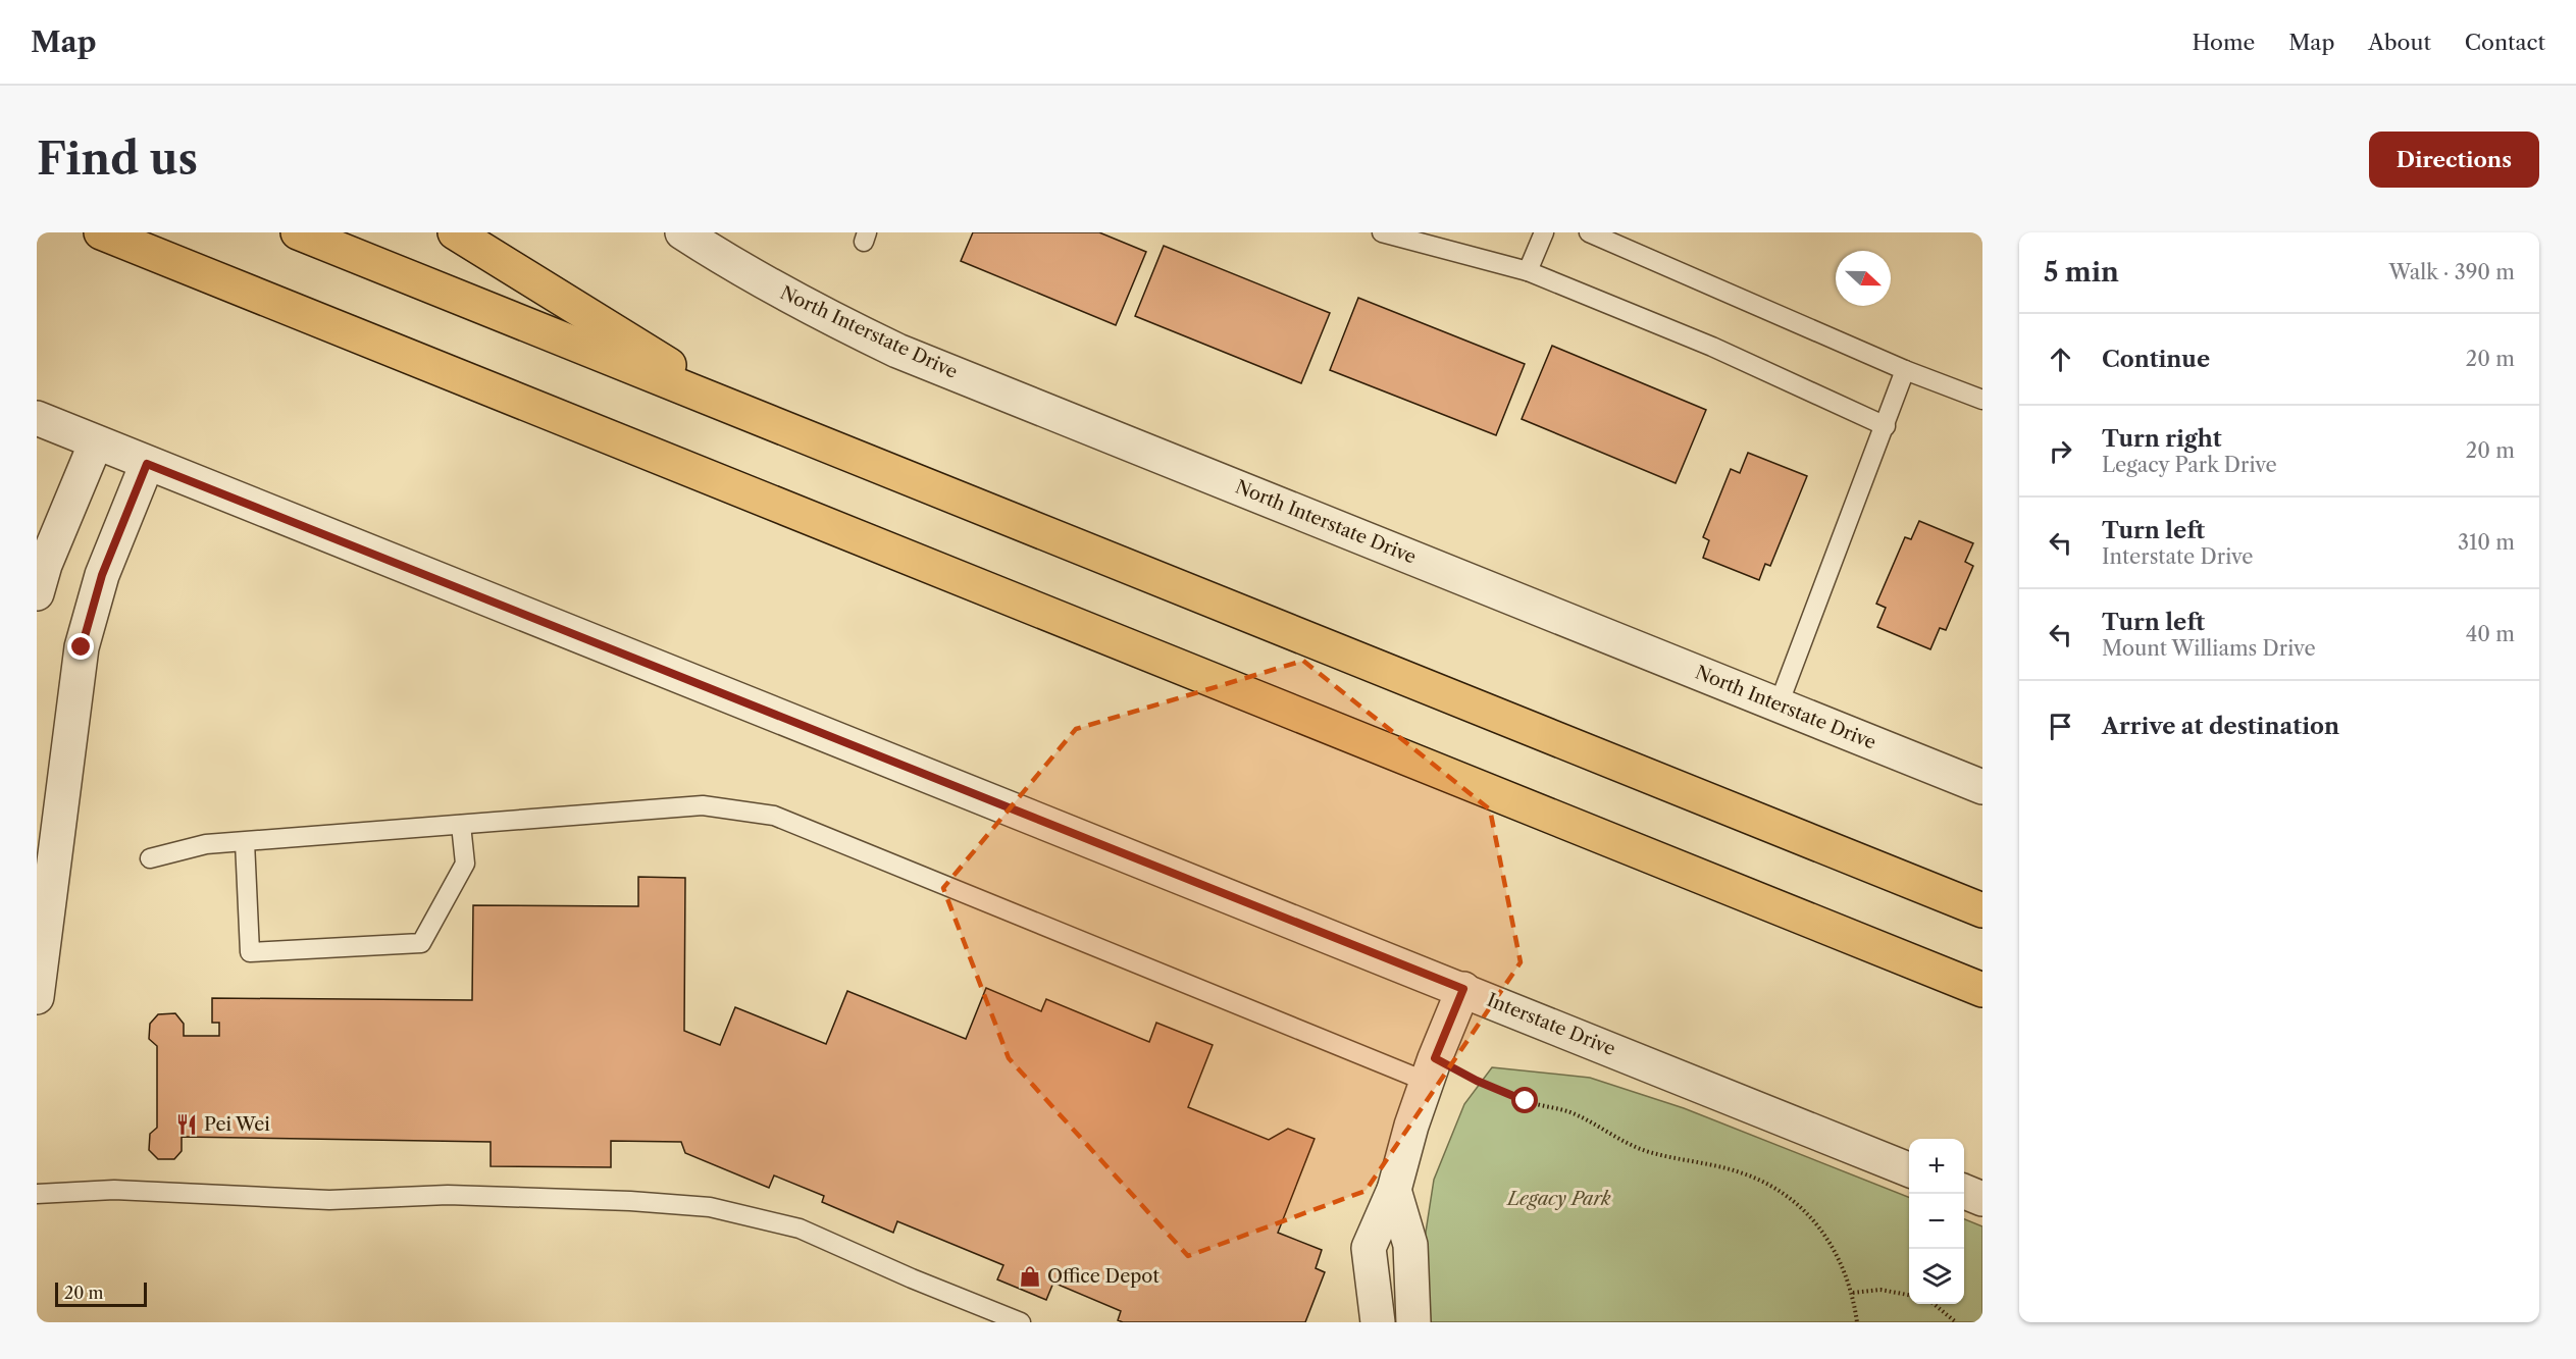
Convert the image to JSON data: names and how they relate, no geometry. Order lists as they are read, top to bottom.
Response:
{
  "streets": {
    "street": ["North Interstate Drive", "Interstate Drive"]
  },
  "parks": ["Legacy Park"],
  "places": {
    "restaurant": ["Pei Wei"],
    "shop": ["Office Depot"]
  },
  "scale_bar": "20 m",
  "north": "right",
  "page": {
    "header": "Map",
    "nav": [
      "Home",
      "Map",
      "About",
      "Contact"
    ],
    "buttons": "Directions",
    "title": "Find us",
    "heading": ["5 min", "Walk · 390 m"],
    "list": [
      ["Continue", "20 m"],
      ["Turn right", "Legacy Park Drive", "20 m"],
      ["Turn left", "Interstate Drive", "310 m"],
      ["Turn left", "Mount Williams Drive", "40 m"],
      "Arrive at destination"
    ],
    "map_buttons": ["+", "−"],
    "scale": "20 m"
  }
}
